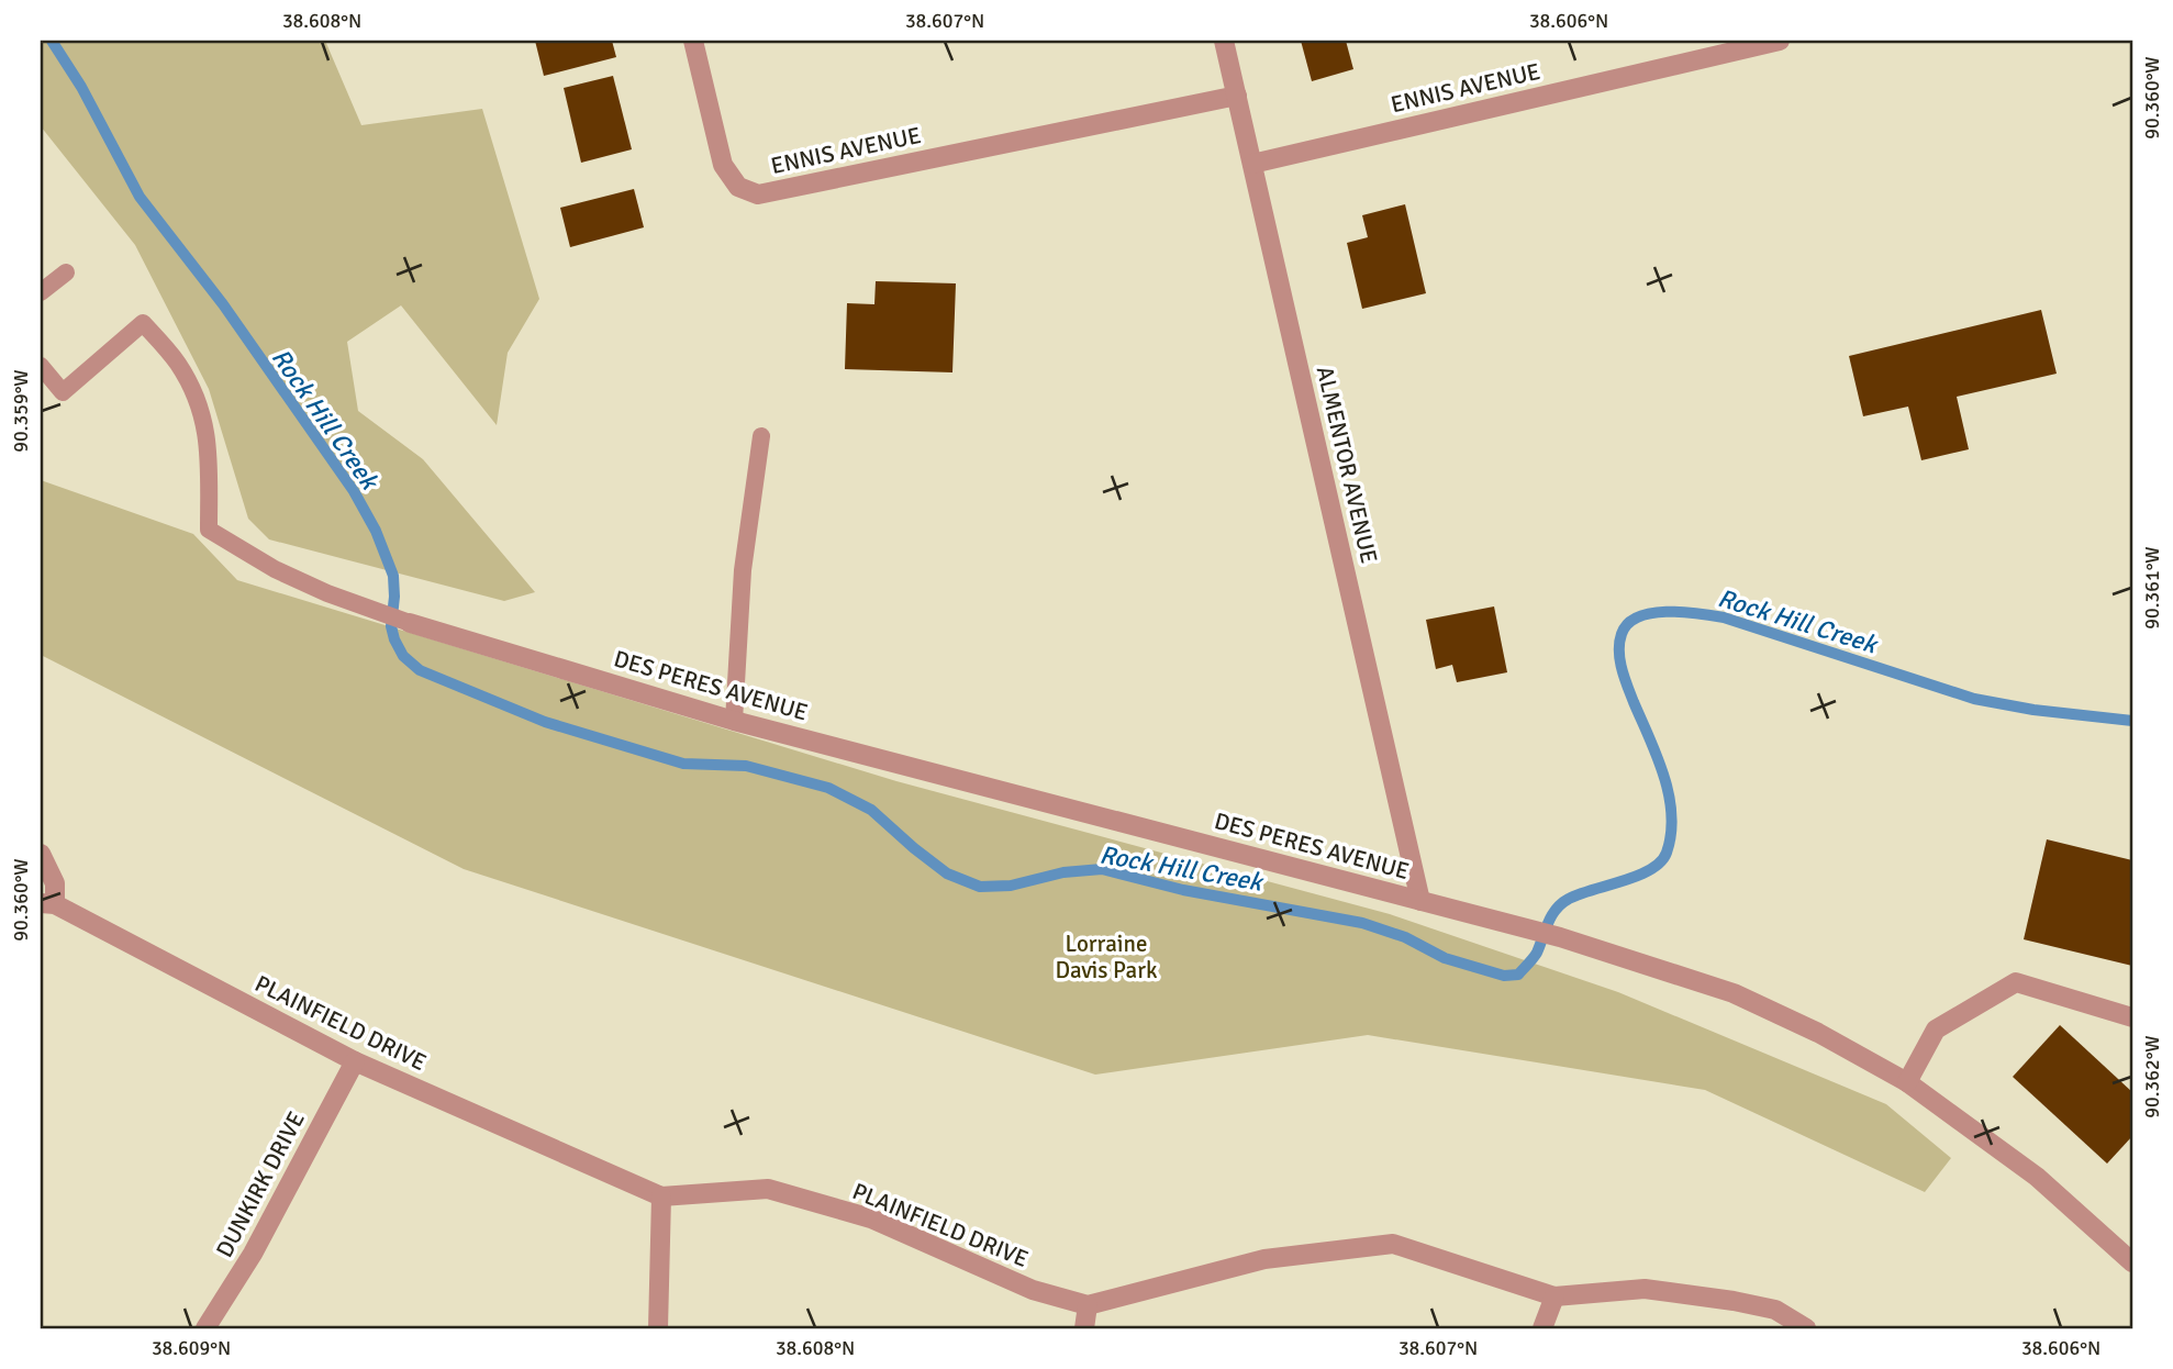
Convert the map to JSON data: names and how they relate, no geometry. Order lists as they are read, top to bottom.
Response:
{
  "streets": {
    "street": [
      "ENNIS AVENUE",
      "ALMENTOR AVENUE",
      "DES PERES AVENUE",
      "PLAINFIELD DRIVE",
      "DUNKIRK DRIVE"
    ]
  },
  "crossings": [
    ["ENNIS AVENUE", "ALMENTOR AVENUE"],
    ["ALMENTOR AVENUE", "DES PERES AVENUE"],
    ["PLAINFIELD DRIVE", "DUNKIRK DRIVE"]
  ],
  "water": ["Rock Hill Creek"],
  "parks": ["Lorraine Davis Park"],
  "coordinates": [
    "38.608°N",
    "38.607°N",
    "38.606°N",
    "90.360°W",
    "90.359°W",
    "90.361°W",
    "90.362°W",
    "38.609°N"
  ]
}
